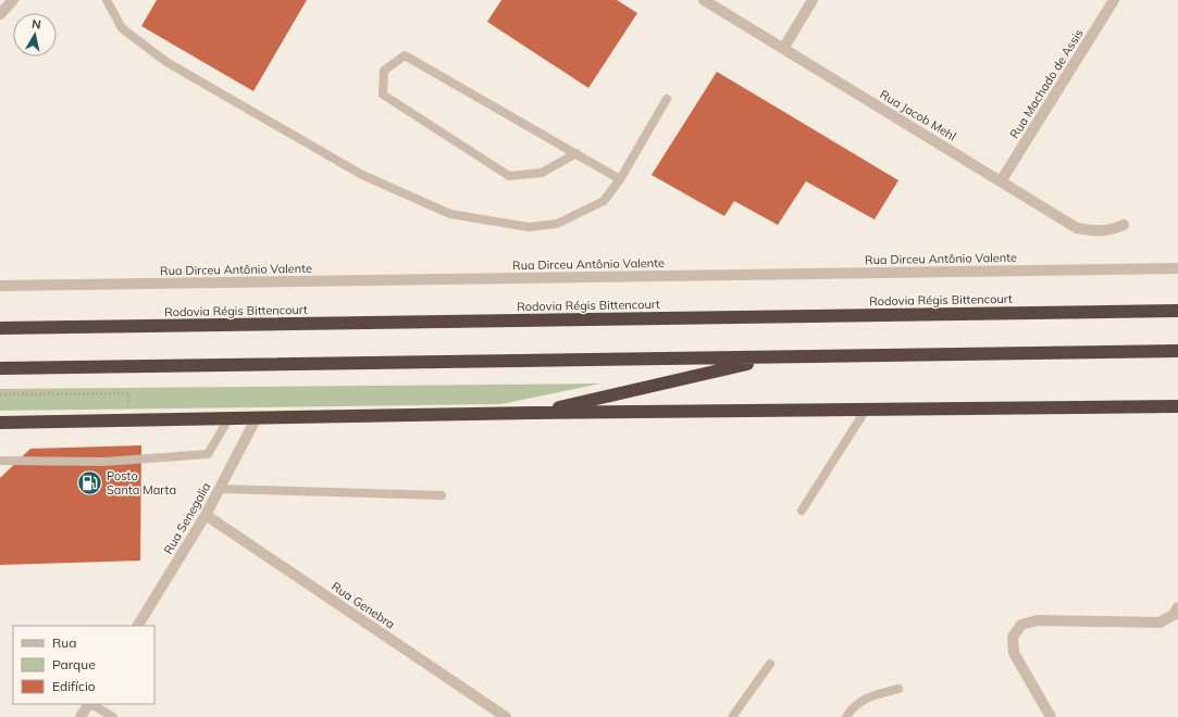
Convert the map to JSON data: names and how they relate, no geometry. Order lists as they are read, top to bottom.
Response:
{
  "streets": {
    "highway": ["Rodovia Régis Bittencourt"],
    "street": [
      "Rua Machado de Assis",
      "Rua Jacob Mehl",
      "Rua Dirceu Antônio Valente",
      "Rua Senegalia",
      "Rua Genebra"
    ]
  },
  "crossings": [
    ["Rua Machado de Assis", "Rua Jacob Mehl"],
    ["Rua Senegalia", "Rua Genebra"]
  ],
  "places": {
    "fuel station": ["Posto Santa Marta"]
  },
  "legend": ["Rua", "Parque", "Edifício"],
  "north": "top"
}
